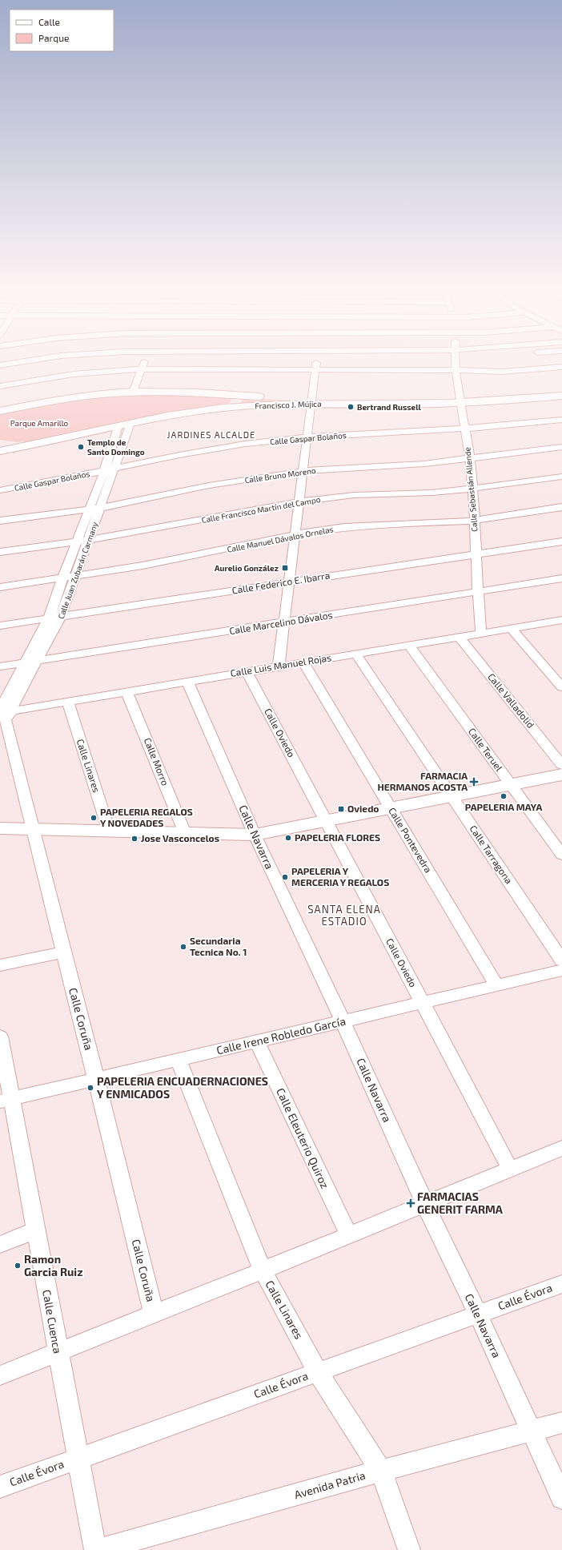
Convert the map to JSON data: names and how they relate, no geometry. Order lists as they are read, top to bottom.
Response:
{
  "streets": {
    "street": [
      "Francisco J. Mújica",
      "Calle Gaspar Bolaños",
      "Calle Bruno Moreno",
      "Calle Sebastián Allende",
      "Calle Francisco Martín del Campo",
      "Calle Manuel Dávalos Ornelas",
      "Calle Juan Zubarán Carmany",
      "Calle Federico E. Ibarra",
      "Calle Marcelino Dávalos",
      "Calle Luis Manuel Rojas",
      "Calle Valladolid",
      "Calle Oviedo",
      "Calle Teruel",
      "Calle Morro",
      "Calle Linares",
      "Calle Navarra",
      "Calle Pontevedra",
      "Calle Tarragona",
      "Calle Coruña",
      "Calle Irene Robledo García",
      "Calle Eleuterio Quiroz",
      "Calle Évora",
      "Calle Cuenca",
      "Avenida Patria"
    ]
  },
  "crossings": [
    ["Francisco J. Mújica", "Calle Sebastián Allende"],
    ["Francisco J. Mújica", "Calle Juan Zubarán Carmany"],
    ["Calle Gaspar Bolaños", "Calle Sebastián Allende"],
    ["Calle Gaspar Bolaños", "Calle Juan Zubarán Carmany"],
    ["Calle Bruno Moreno", "Calle Sebastián Allende"],
    ["Calle Bruno Moreno", "Calle Juan Zubarán Carmany"],
    ["Calle Sebastián Allende", "Calle Francisco Martín del Campo"],
    ["Calle Sebastián Allende", "Calle Manuel Dávalos Ornelas"],
    ["Calle Sebastián Allende", "Calle Federico E. Ibarra"],
    ["Calle Sebastián Allende", "Calle Marcelino Dávalos"],
    ["Calle Sebastián Allende", "Calle Luis Manuel Rojas"],
    ["Calle Francisco Martín del Campo", "Calle Juan Zubarán Carmany"],
    ["Calle Manuel Dávalos Ornelas", "Calle Juan Zubarán Carmany"],
    ["Calle Juan Zubarán Carmany", "Calle Federico E. Ibarra"],
    ["Calle Juan Zubarán Carmany", "Calle Marcelino Dávalos"],
    ["Calle Juan Zubarán Carmany", "Calle Luis Manuel Rojas"],
    ["Calle Juan Zubarán Carmany", "Calle Coruña"],
    ["Calle Luis Manuel Rojas", "Calle Valladolid"],
    ["Calle Luis Manuel Rojas", "Calle Oviedo"],
    ["Calle Luis Manuel Rojas", "Calle Teruel"],
    ["Calle Luis Manuel Rojas", "Calle Morro"],
    ["Calle Luis Manuel Rojas", "Calle Linares"],
    ["Calle Luis Manuel Rojas", "Calle Navarra"],
    ["Calle Luis Manuel Rojas", "Calle Pontevedra"],
    ["Calle Luis Manuel Rojas", "Calle Tarragona"],
    ["Calle Luis Manuel Rojas", "Calle Coruña"],
    ["Calle Oviedo", "Calle Irene Robledo García"],
    ["Calle Linares", "Calle Irene Robledo García"],
    ["Calle Linares", "Calle Évora"],
    ["Calle Linares", "Avenida Patria"],
    ["Calle Navarra", "Calle Irene Robledo García"],
    ["Calle Navarra", "Calle Évora"],
    ["Calle Navarra", "Avenida Patria"],
    ["Calle Pontevedra", "Calle Irene Robledo García"],
    ["Calle Coruña", "Calle Irene Robledo García"],
    ["Calle Irene Robledo García", "Calle Eleuterio Quiroz"],
    ["Calle Irene Robledo García", "Calle Cuenca"],
    ["Calle Évora", "Calle Cuenca"],
    ["Calle Cuenca", "Avenida Patria"]
  ],
  "districts": ["JARDINES ALCALDE", "SANTA ELENA ESTADIO"],
  "parks": ["Parque Amarillo"],
  "places": {
    "other": [
      "Bertrand Russell",
      "Templo de Santo Domingo",
      "PAPELERIA MAYA",
      "PAPELERIA REGALOS Y NOVEDADES",
      "PAPELERIA FLORES",
      "Jose Vasconcelos",
      "PAPELERIA Y MERCERIA Y REGALOS",
      "Secundaria Tecnica No. 1",
      "PAPELERIA ENCUADERNACIONES Y ENMICADOS",
      "Ramon Garcia Ruiz"
    ],
    "transit": ["Aurelio González", "Oviedo"],
    "health": ["FARMACIA HERMANOS ACOSTA", "FARMACIAS GENERIT FARMA"]
  },
  "legend": ["Calle", "Parque"]
}
